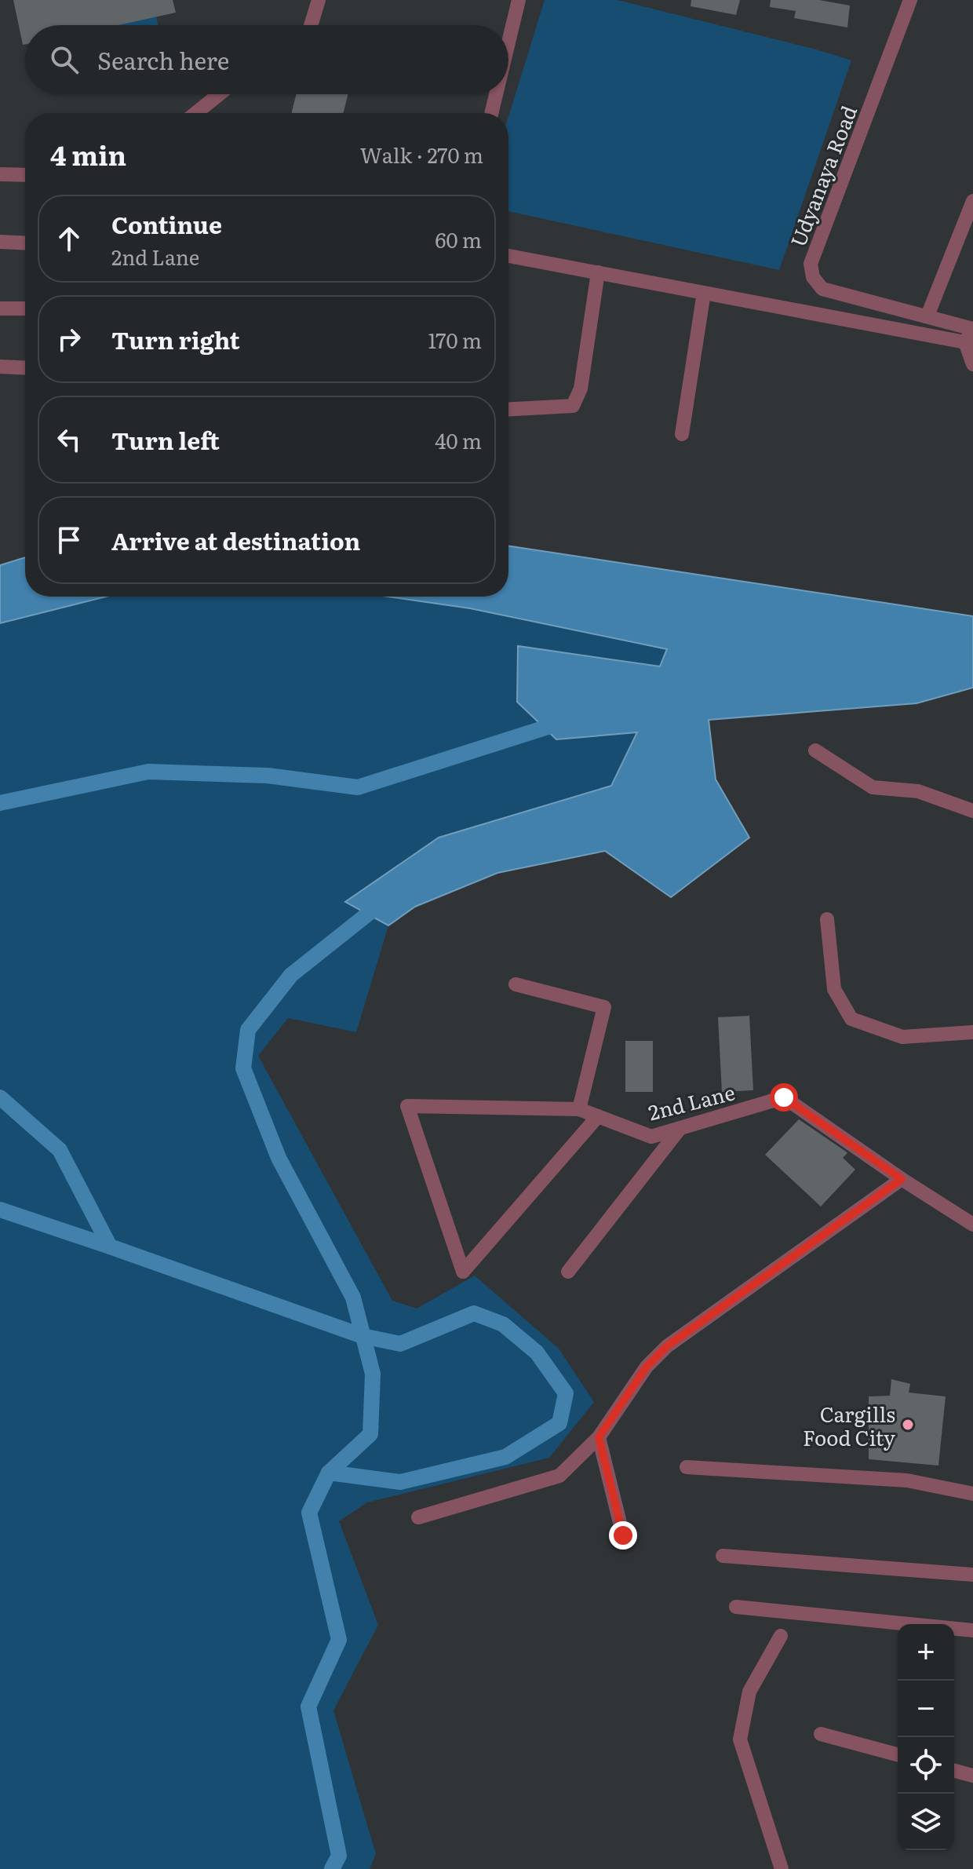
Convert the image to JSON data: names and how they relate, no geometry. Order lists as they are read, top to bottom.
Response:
{
  "streets": {
    "street": ["Udyanaya Road", "2nd Lane"]
  },
  "places": ["Cargills Food City"],
  "page": {
    "search": "Search here",
    "heading": ["4 min", "Walk · 270 m"],
    "list": [
      ["Continue", "2nd Lane", "60 m"],
      ["Turn right", "170 m"],
      ["Turn left", "40 m"],
      "Arrive at destination"
    ],
    "map_buttons": ["+", "−"]
  }
}
